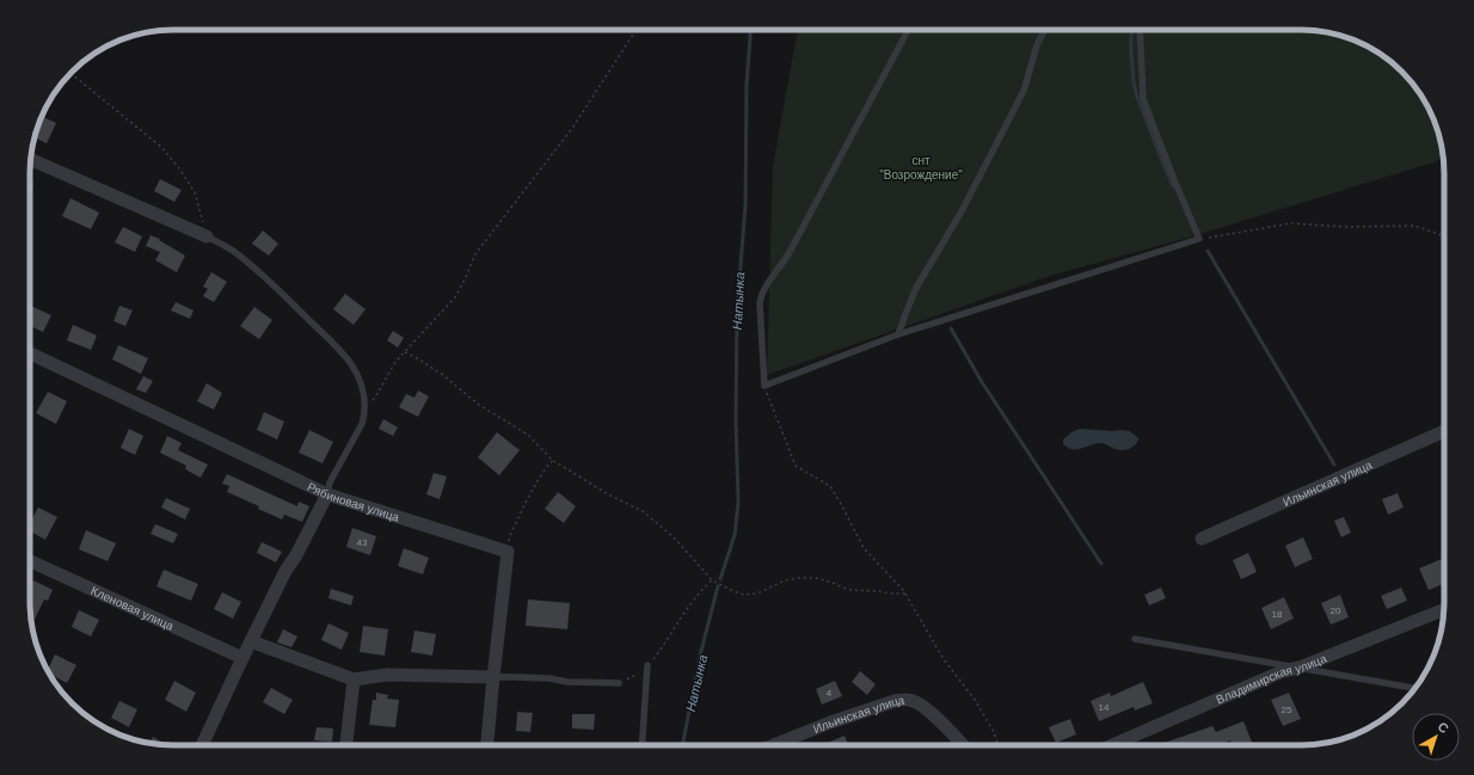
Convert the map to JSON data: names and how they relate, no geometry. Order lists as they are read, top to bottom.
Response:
{
  "streets": {
    "street": [
      "Ильинская улица",
      "Рябиновая улица",
      "Кленовая улица",
      "Владимирская улица"
    ]
  },
  "water": ["Натынка"],
  "parks": ["снт \"Возрождение\""],
  "house_numbers": [
    "43",
    "20",
    "18",
    "4",
    "14",
    "25"
  ],
  "north": "top right"
}
